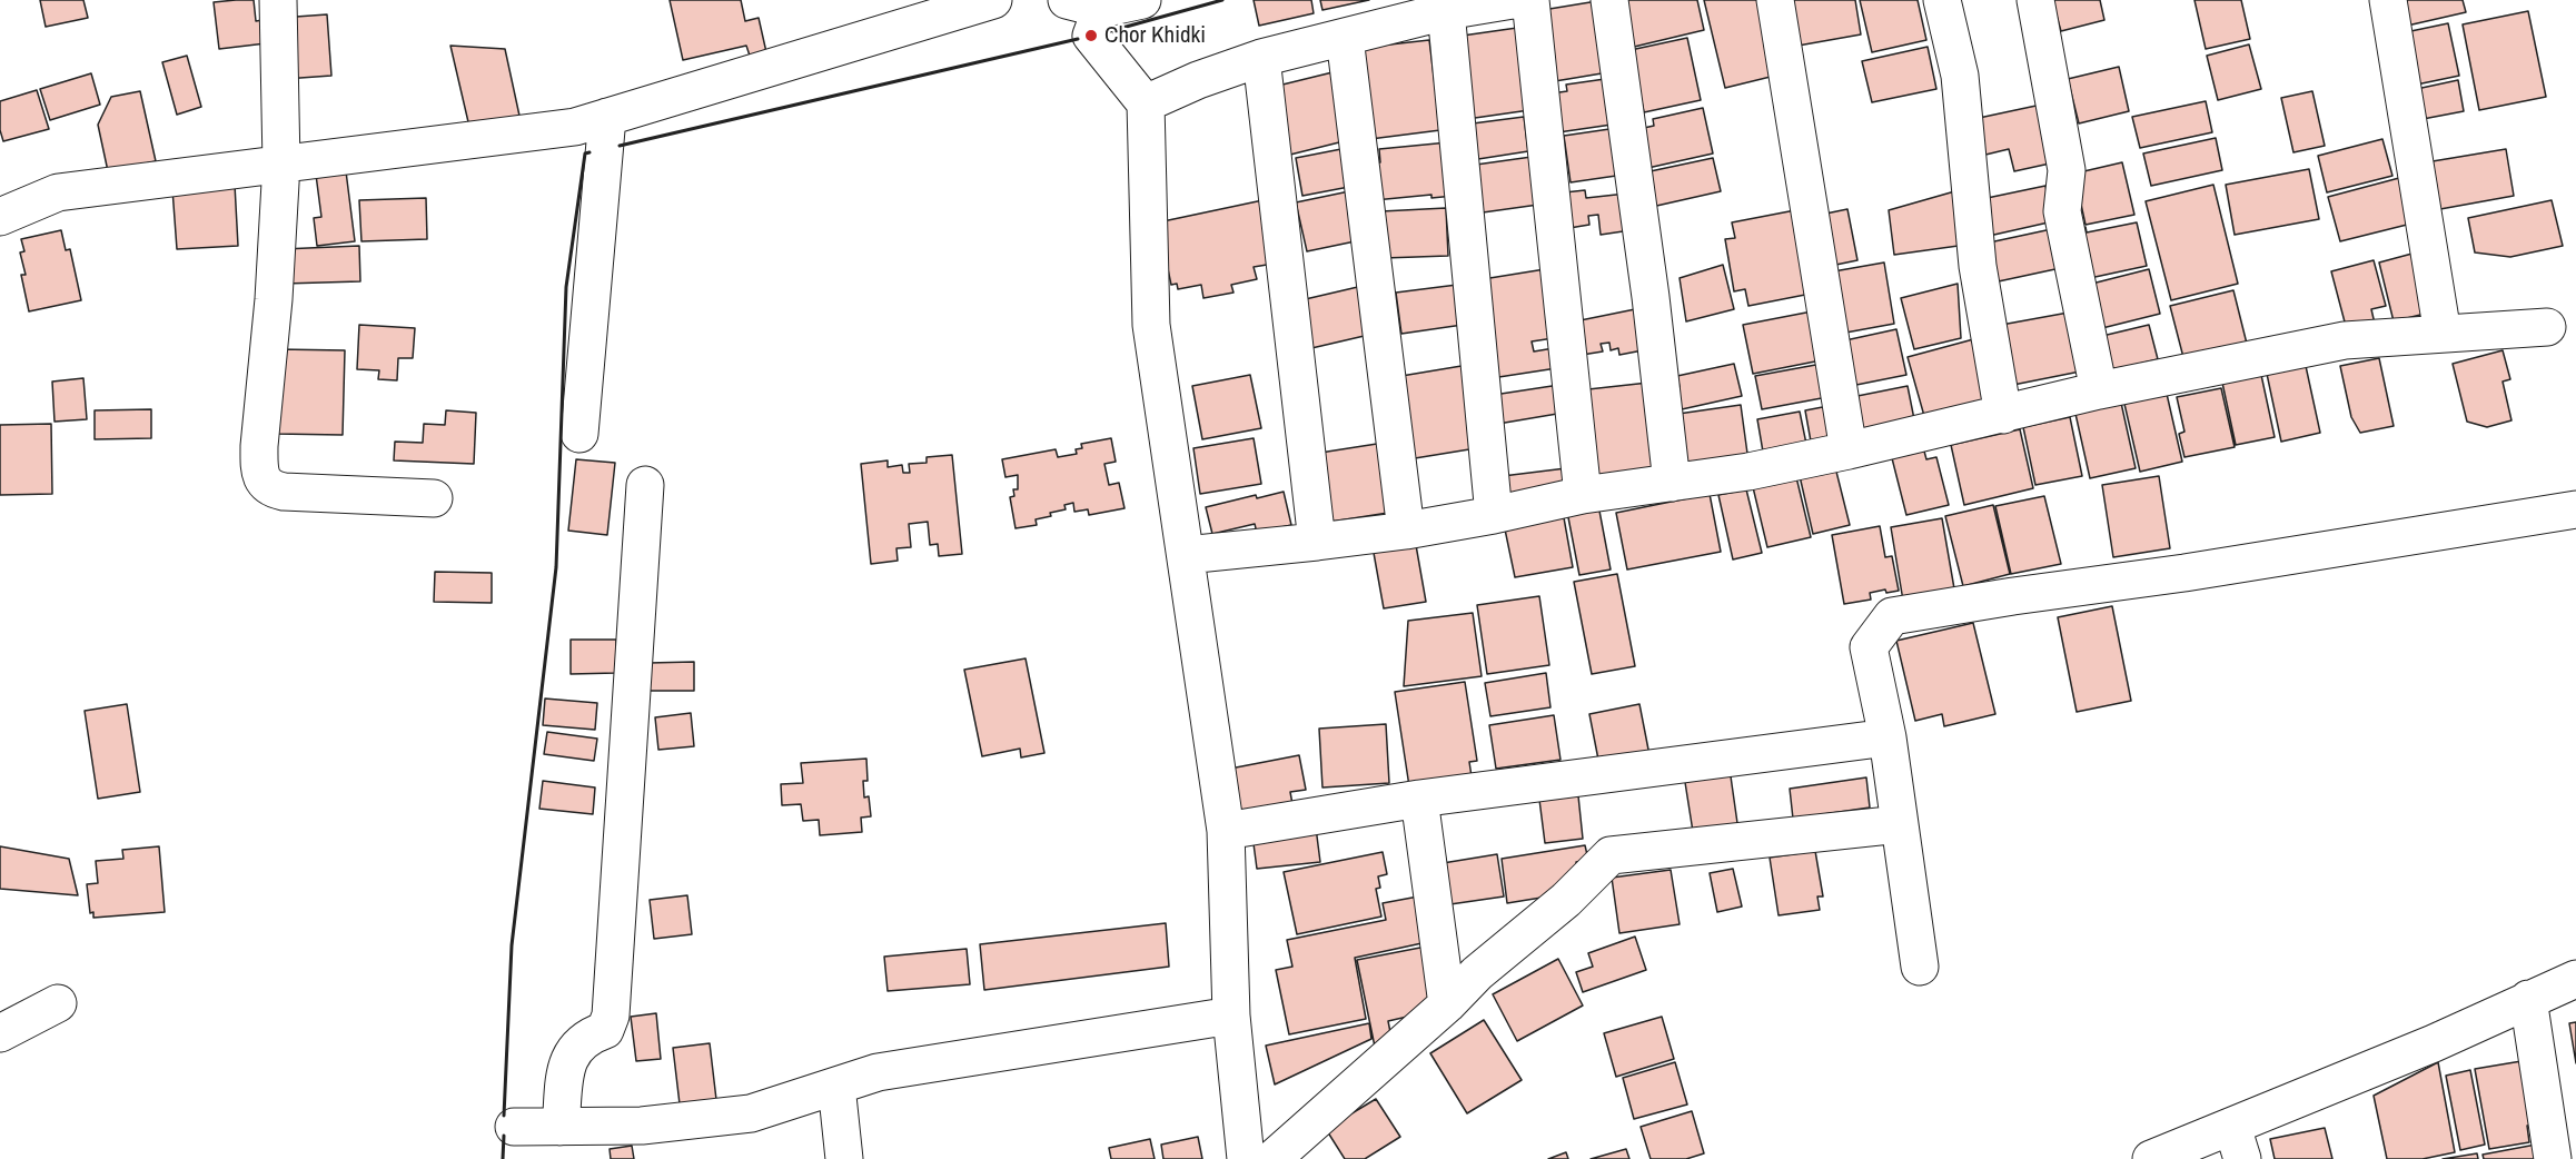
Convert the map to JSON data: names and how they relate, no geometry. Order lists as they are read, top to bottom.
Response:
{
  "places": ["Chor Khidki"]
}
